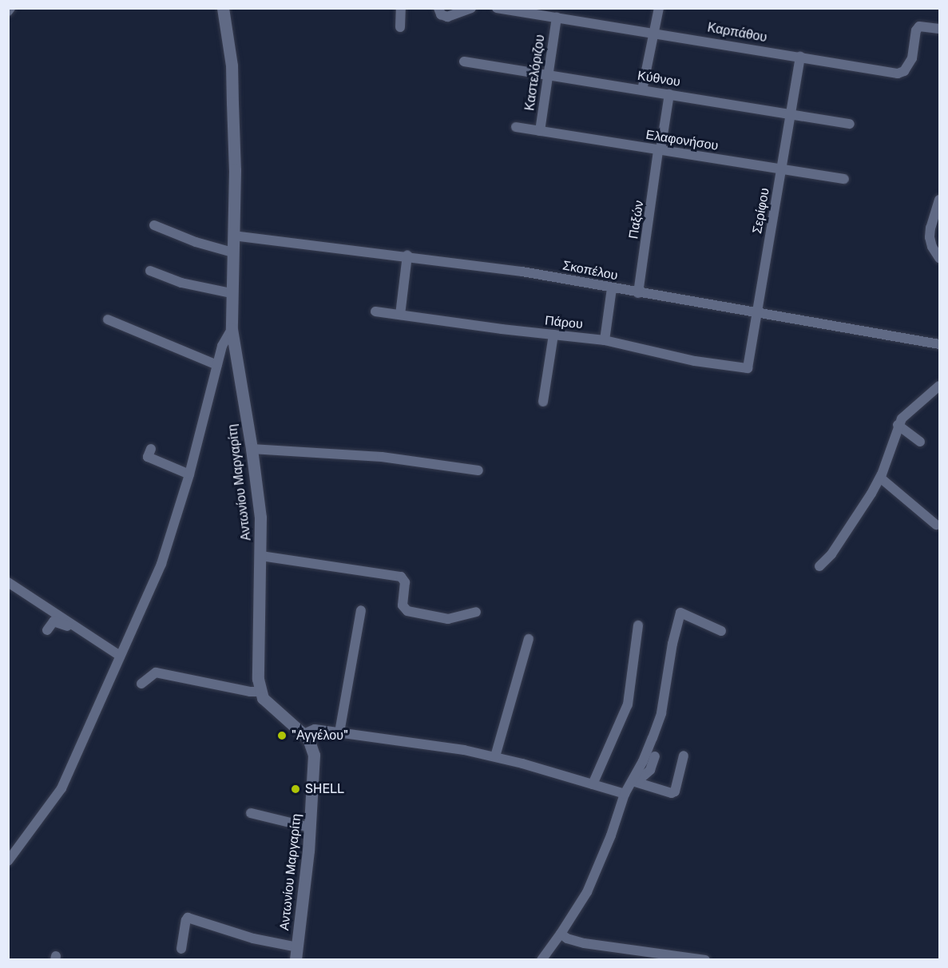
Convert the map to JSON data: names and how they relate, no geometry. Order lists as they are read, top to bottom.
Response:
{
  "streets": {
    "street": [
      "Καρπάθου",
      "Καστελόριζου",
      "Κύθνου",
      "Ελαφονήσου",
      "Σερίφου",
      "Παξών",
      "Σκοπέλου",
      "Πάρου",
      "Αντωνίου Μαργαρίτη"
    ]
  },
  "crossings": [
    ["Καρπάθου", "Καστελόριζου"],
    ["Καρπάθου", "Σερίφου"],
    ["Καστελόριζου", "Κύθνου"],
    ["Καστελόριζου", "Ελαφονήσου"],
    ["Κύθνου", "Σερίφου"],
    ["Κύθνου", "Παξών"],
    ["Ελαφονήσου", "Σερίφου"],
    ["Ελαφονήσου", "Παξών"],
    ["Σερίφου", "Σκοπέλου"],
    ["Σερίφου", "Πάρου"],
    ["Παξών", "Σκοπέλου"],
    ["Σκοπέλου", "Αντωνίου Μαργαρίτη"]
  ],
  "places": ["\"Αγγέλου\"", "SHELL"]
}
